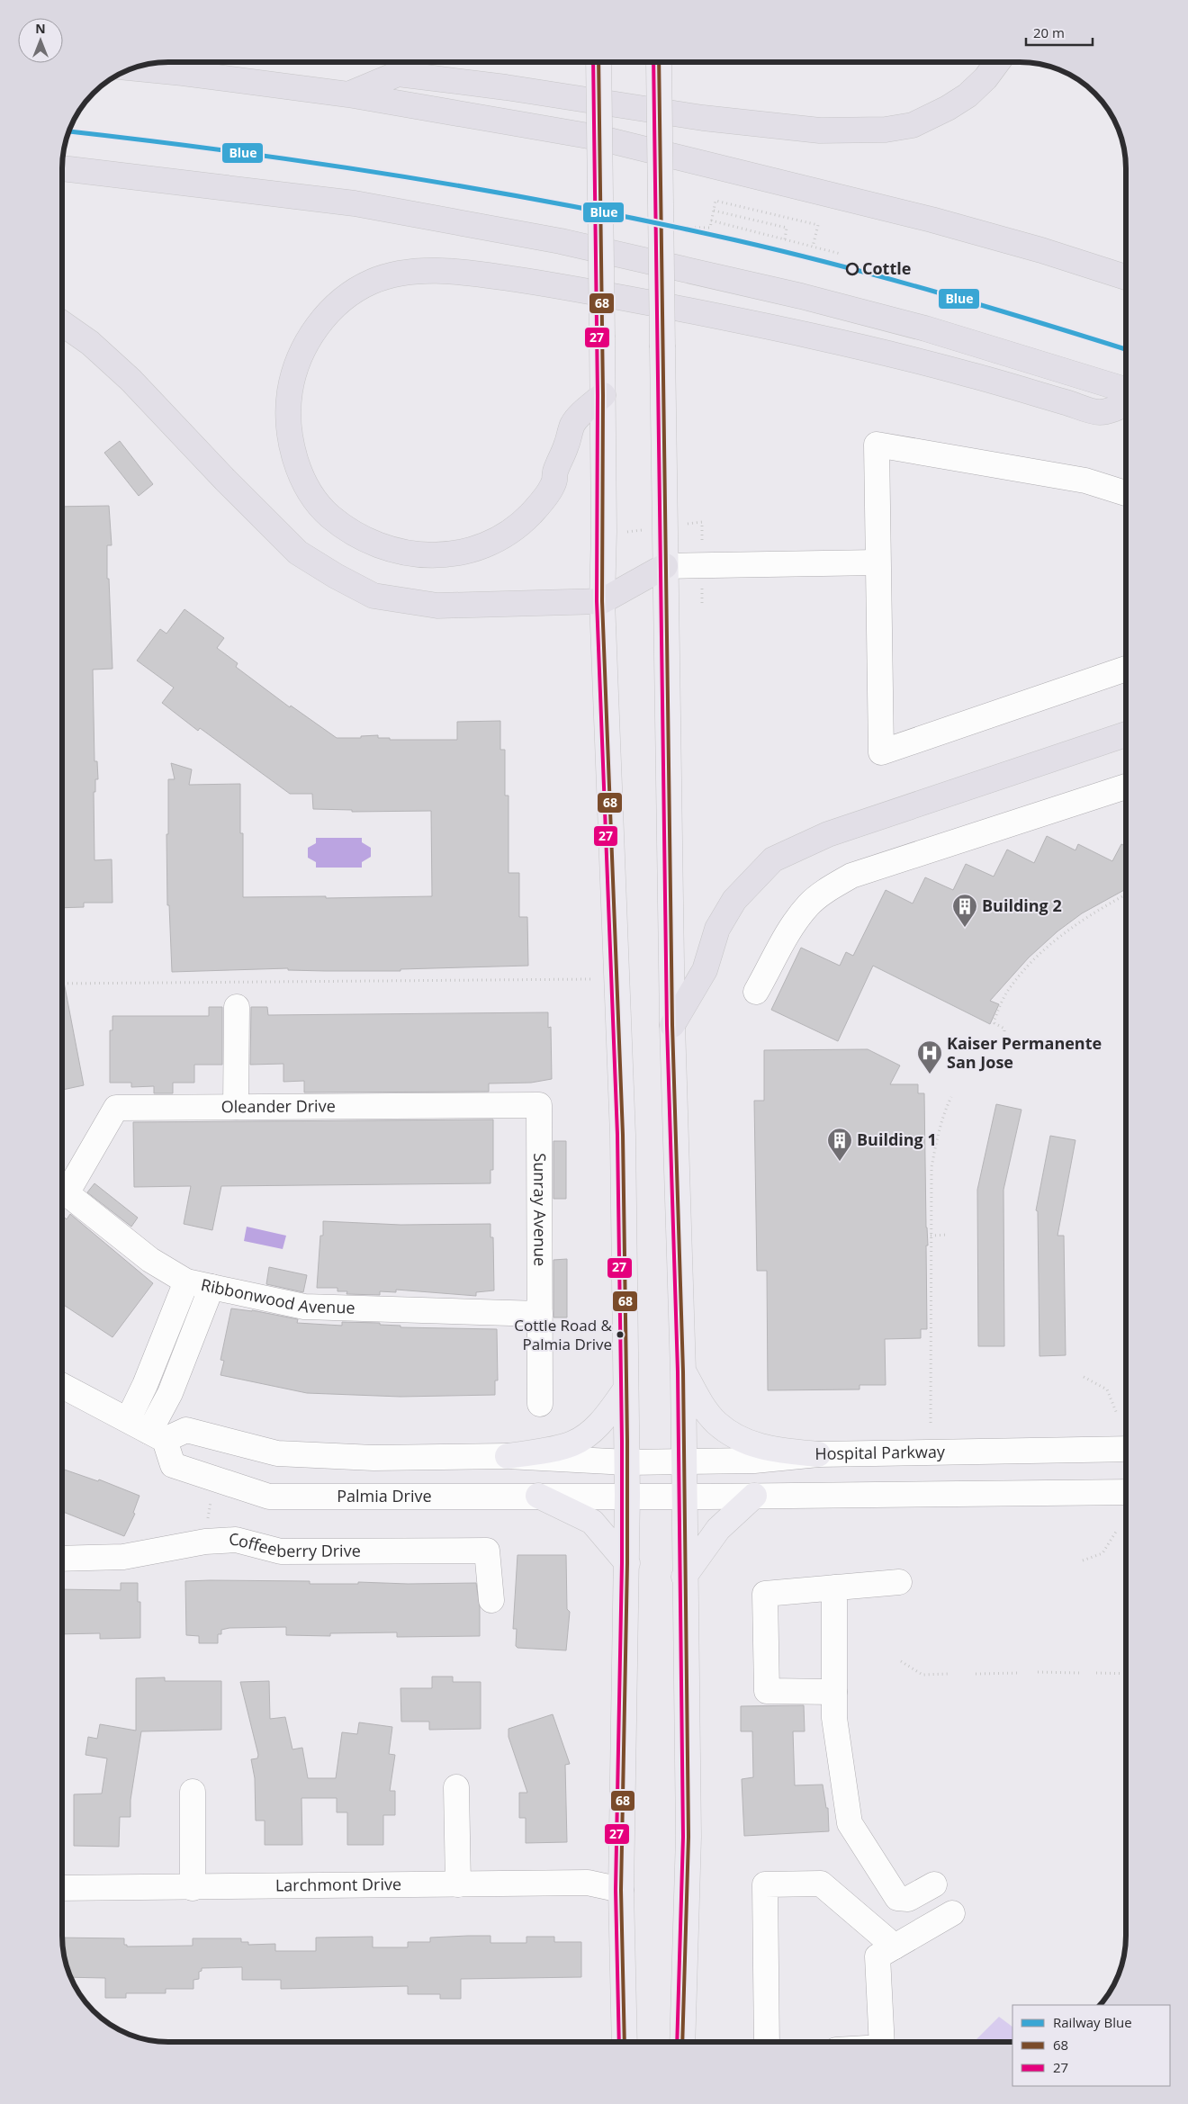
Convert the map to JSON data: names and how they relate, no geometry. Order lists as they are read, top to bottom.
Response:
{
  "streets": {
    "street": [
      "Oleander Drive",
      "Sunray Avenue",
      "Ribbonwood Avenue",
      "Hospital Parkway",
      "Palmia Drive",
      "Coffeeberry Drive",
      "Larchmont Drive"
    ]
  },
  "crossings": [
    ["Oleander Drive", "Sunray Avenue"],
    ["Sunray Avenue", "Ribbonwood Avenue"]
  ],
  "places": {
    "other": ["Cottle", "Cottle Road & Palmia Drive"],
    "building": ["Building 2", "Building 1"],
    "hospital": ["Kaiser Permanente San Jose"]
  },
  "lines": ["transit line 68", "transit line 27", "rail line Blue"],
  "legend": ["Railway Blue", "68", "27"],
  "scale_bar": "20 m",
  "north": "top"
}
